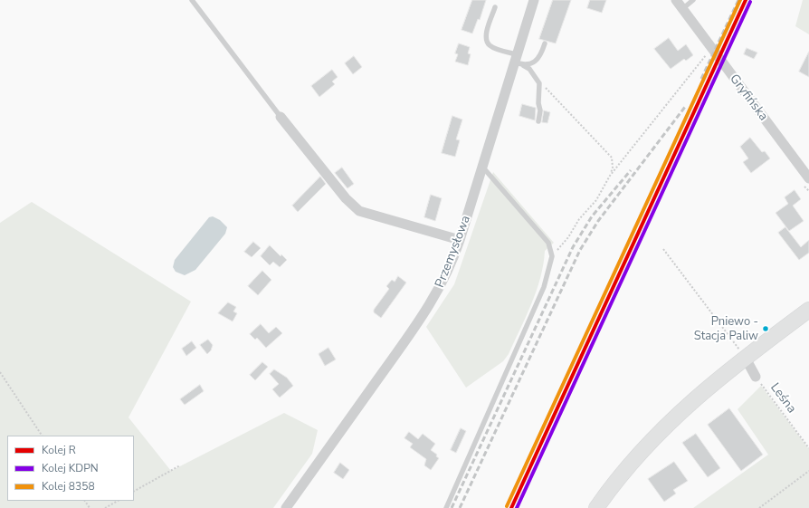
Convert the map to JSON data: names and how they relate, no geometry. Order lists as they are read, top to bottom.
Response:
{
  "streets": {
    "street": ["Gryfińska", "Przemysłowa"],
    "path": ["Leśna"]
  },
  "places": ["Pniewo - Stacja Paliw"],
  "lines": ["rail line R", "rail line 8358", "rail line KDPN"],
  "legend": ["Kolej R", "Kolej KDPN", "Kolej 8358"]
}
